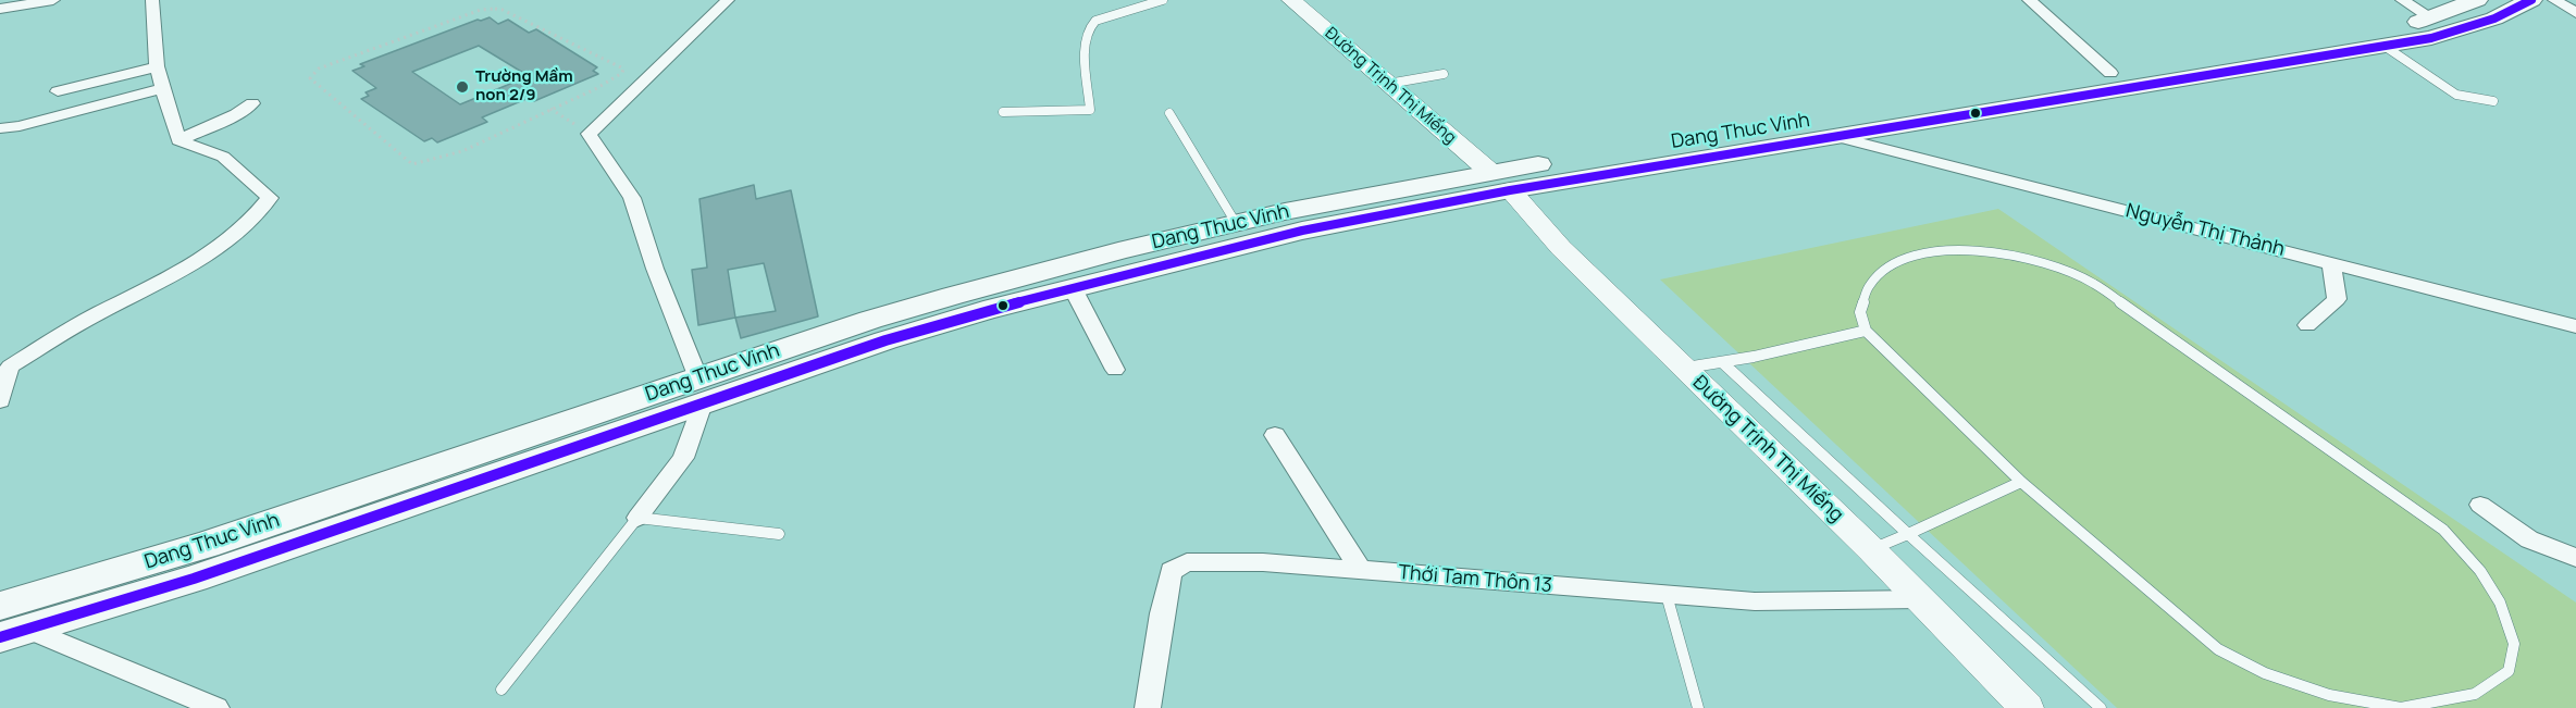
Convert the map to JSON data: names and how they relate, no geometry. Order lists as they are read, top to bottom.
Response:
{
  "streets": {
    "main road": ["Đường Trịnh Thị Miếng", "Dang Thuc Vinh"],
    "street": ["Nguyễn Thị Thảnh", "Thới Tam Thôn 13"]
  },
  "crossings": [
    ["Đường Trịnh Thị Miếng", "Dang Thuc Vinh"],
    ["Đường Trịnh Thị Miếng", "Thới Tam Thôn 13"],
    ["Dang Thuc Vinh", "Nguyễn Thị Thảnh"]
  ],
  "places": ["Trường Mầm non 2/9"]
}
